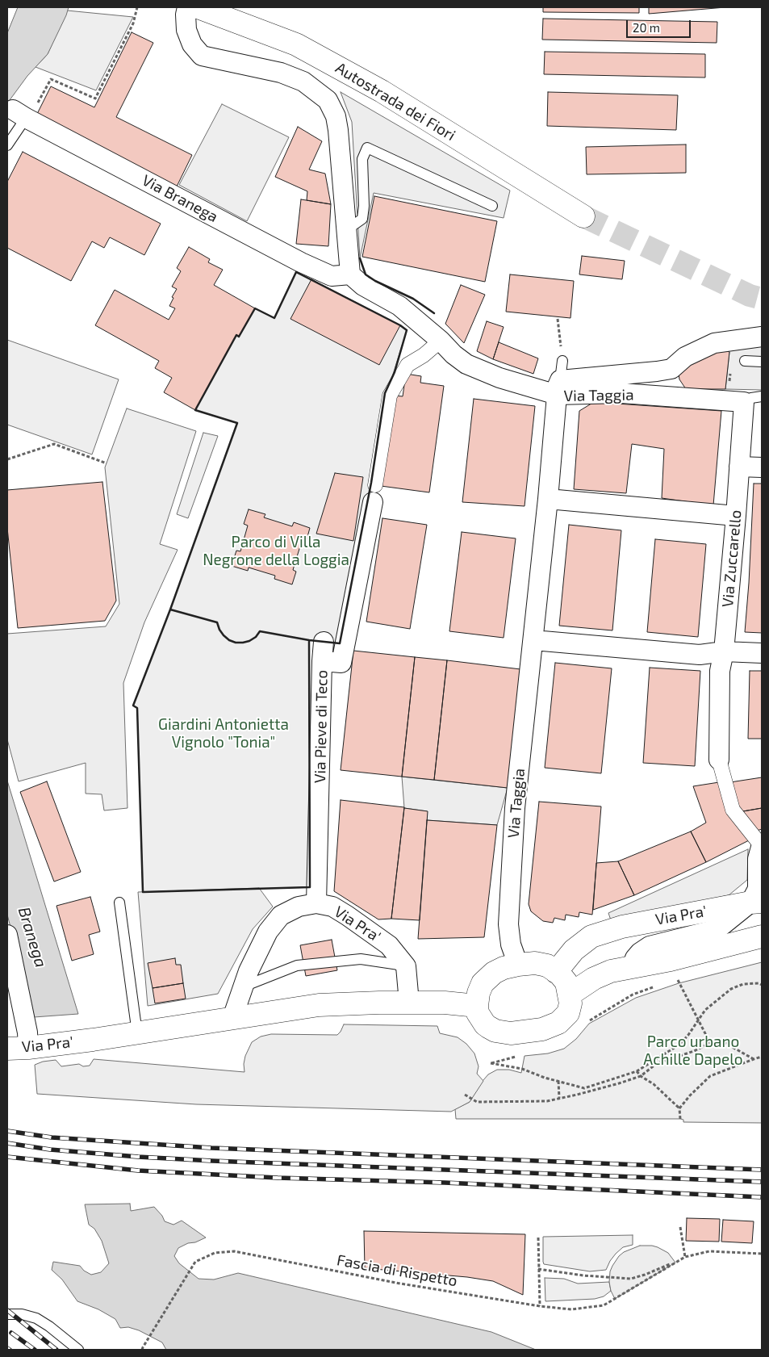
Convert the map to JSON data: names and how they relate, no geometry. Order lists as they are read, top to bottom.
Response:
{
  "streets": {
    "main road": ["Autostrada dei Fiori", "Via Pra'"],
    "street": [
      "Via Branega",
      "Via Taggia",
      "Via Zuccarello",
      "Via Pieve di Teco"
    ],
    "path": ["Fascia di Rispetto"]
  },
  "crossings": [
    ["Via Taggia", "Via Zuccarello"],
    ["Via Taggia", "Via Pra'"],
    ["Via Pieve di Teco", "Via Pra'"]
  ],
  "water": ["Branega"],
  "parks": ["Parco di Villa Negrone della Loggia", "Giardini Antonietta Vignolo \"Tonia\"", "Parco urbano Achille Dapelo"],
  "scale_bar": "20 m"
}
